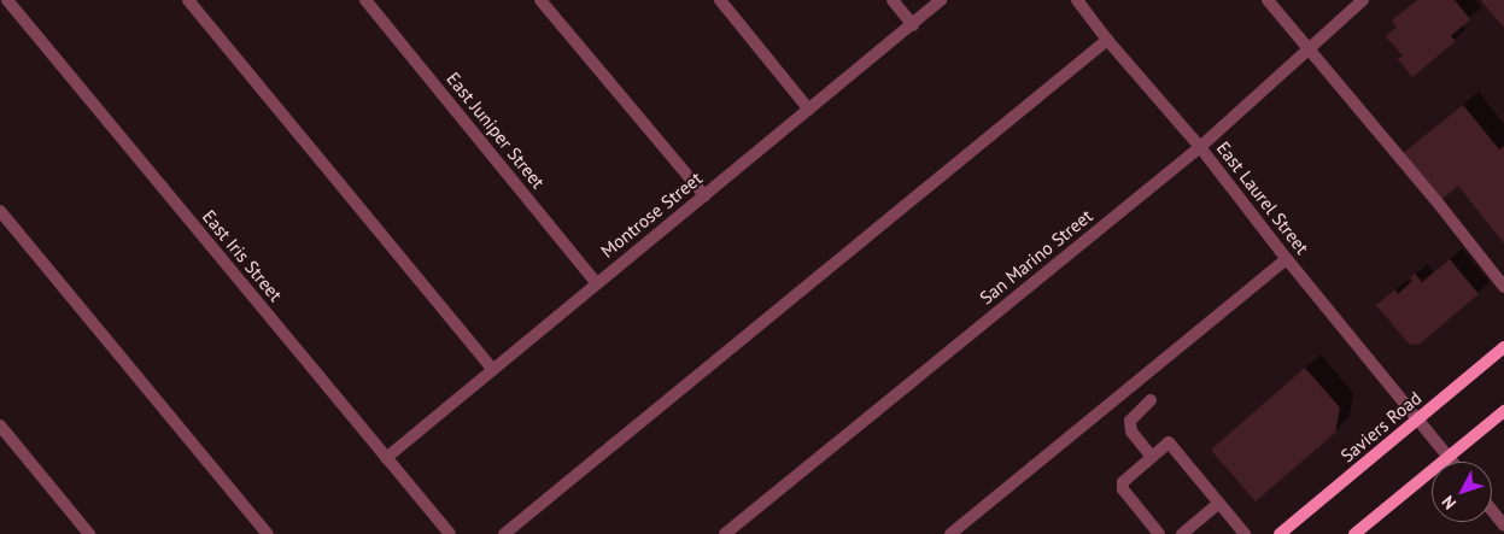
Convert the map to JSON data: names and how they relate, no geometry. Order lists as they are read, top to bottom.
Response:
{
  "streets": {
    "main road": ["Saviers Road"],
    "street": [
      "East Juniper Street",
      "East Laurel Street",
      "Montrose Street",
      "East Iris Street",
      "San Marino Street"
    ]
  },
  "crossings": [
    ["East Juniper Street", "Montrose Street"],
    ["East Laurel Street", "San Marino Street"],
    ["East Laurel Street", "Saviers Road"],
    ["Montrose Street", "East Iris Street"]
  ],
  "north": "bottom left"
}
